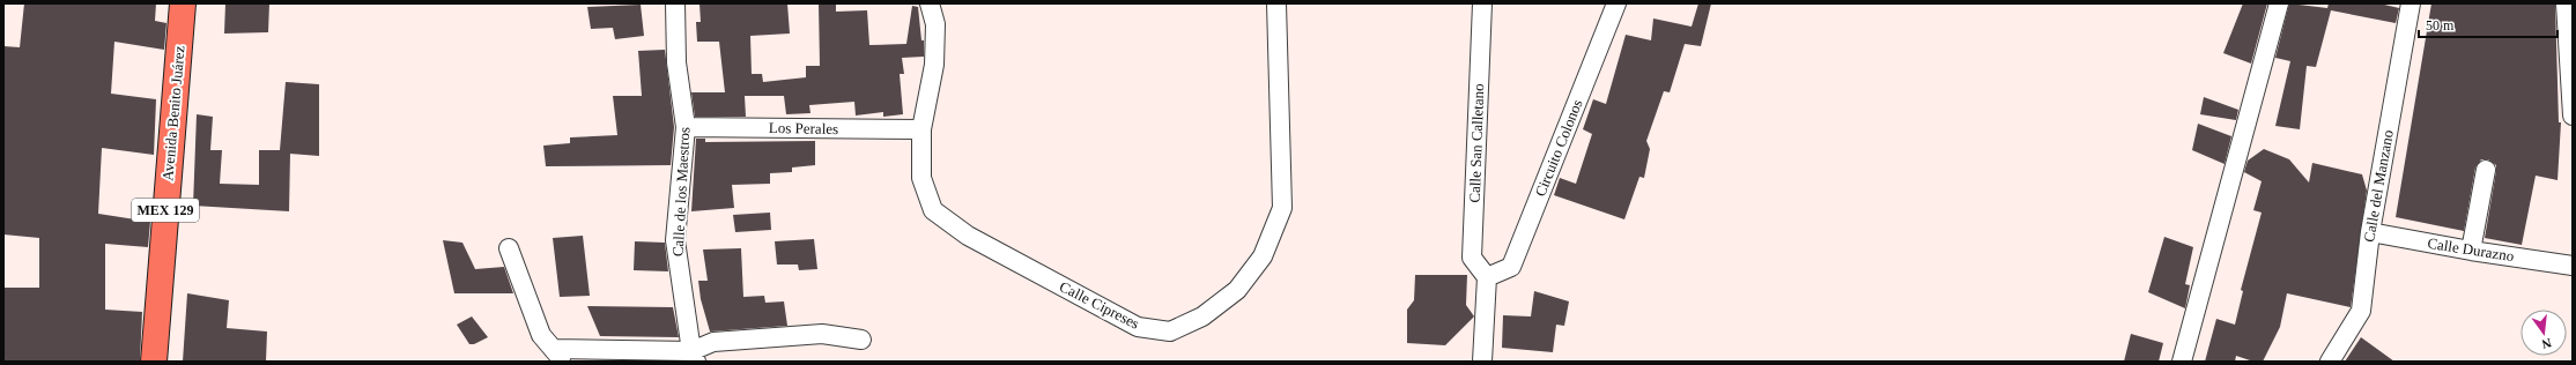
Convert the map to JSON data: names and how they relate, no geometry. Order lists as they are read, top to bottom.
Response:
{
  "streets": {
    "main road": ["Avenida Benito Juárez", "MEX 129"],
    "street": [
      "Los Perales",
      "Calle San Calletano",
      "Circuito Colonos",
      "Calle del Manzano",
      "Calle de los Maestros",
      "Calle Durazno",
      "Calle Cipreses"
    ]
  },
  "crossings": [
    ["Los Perales", "Calle de los Maestros"],
    ["Los Perales", "Calle Cipreses"],
    ["Calle San Calletano", "Circuito Colonos"],
    ["Calle del Manzano", "Calle Durazno"]
  ],
  "scale_bar": "50 m",
  "north": "bottom"
}
